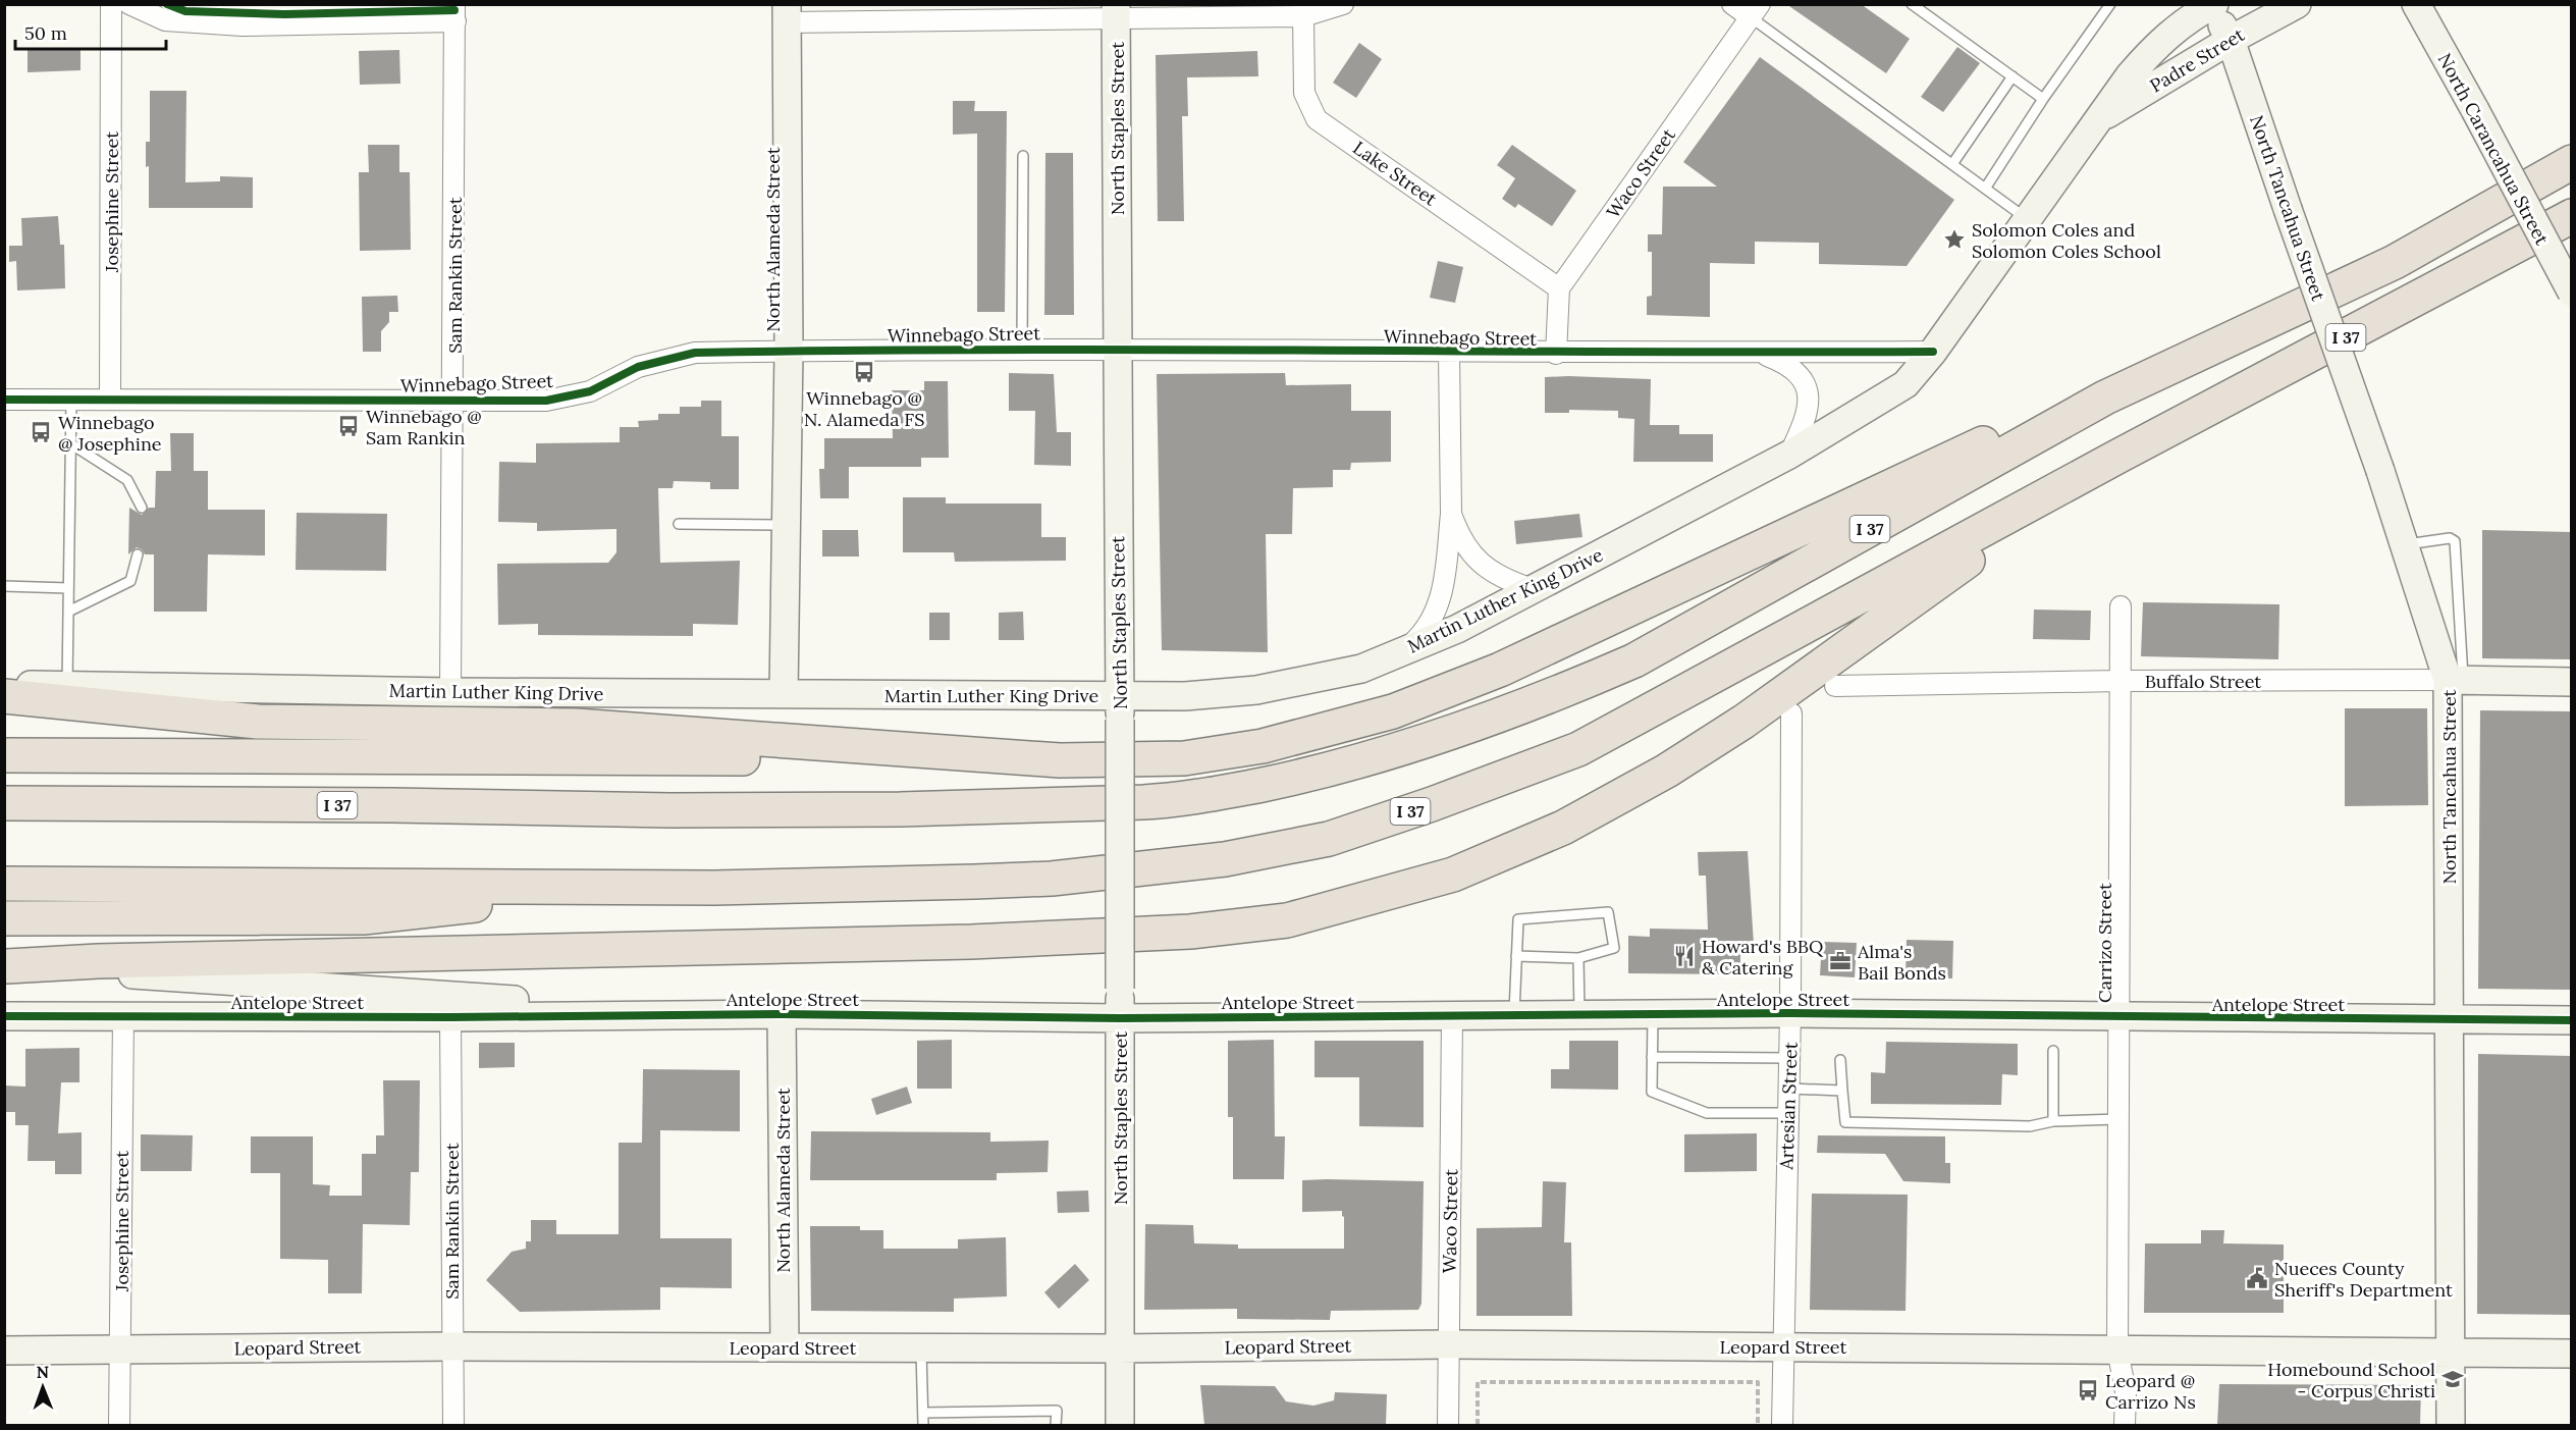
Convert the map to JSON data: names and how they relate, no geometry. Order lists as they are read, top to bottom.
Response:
{
  "streets": {
    "highway": ["I 37"],
    "main road": [
      "Padre Street",
      "North Staples Street",
      "North Carancahua Street",
      "North Tancahua Street",
      "North Alameda Street",
      "Martin Luther King Drive",
      "Buffalo Street",
      "Antelope Street",
      "Leopard Street"
    ],
    "street": [
      "Lake Street",
      "Waco Street",
      "Josephine Street",
      "Sam Rankin Street",
      "Winnebago Street",
      "Carrizo Street",
      "Artesian Street"
    ]
  },
  "crossings": [
    ["Padre Street", "North Tancahua Street"],
    ["Padre Street", "Winnebago Street"],
    ["Padre Street", "Martin Luther King Drive"],
    ["North Staples Street", "Winnebago Street"],
    ["North Staples Street", "Martin Luther King Drive"],
    ["North Staples Street", "Antelope Street"],
    ["North Staples Street", "Leopard Street"],
    ["Lake Street", "Waco Street"],
    ["Waco Street", "Antelope Street"],
    ["Waco Street", "Leopard Street"],
    ["Josephine Street", "Winnebago Street"],
    ["Josephine Street", "Antelope Street"],
    ["Josephine Street", "Leopard Street"],
    ["North Tancahua Street", "Buffalo Street"],
    ["North Tancahua Street", "Antelope Street"],
    ["North Tancahua Street", "Leopard Street"],
    ["North Alameda Street", "Winnebago Street"],
    ["North Alameda Street", "Martin Luther King Drive"],
    ["North Alameda Street", "Antelope Street"],
    ["North Alameda Street", "Leopard Street"],
    ["Sam Rankin Street", "Winnebago Street"],
    ["Sam Rankin Street", "Martin Luther King Drive"],
    ["Sam Rankin Street", "Antelope Street"],
    ["Sam Rankin Street", "Leopard Street"],
    ["Buffalo Street", "Carrizo Street"],
    ["Carrizo Street", "Antelope Street"],
    ["Carrizo Street", "Leopard Street"],
    ["Antelope Street", "Artesian Street"],
    ["Artesian Street", "Leopard Street"]
  ],
  "places": {
    "place": ["Solomon Coles and Solomon Coles School"],
    "bus stop": [
      "Winnebago @ N. Alameda FS",
      "Winnebago @ Sam Rankin",
      "Winnebago @ Josephine",
      "Leopard @ Carrizo Ns"
    ],
    "restaurant": ["Howard's BBQ & Catering"],
    "office": ["Alma's Bail Bonds"],
    "public building": ["Nueces County Sheriff's Department"],
    "school or university": ["Homebound School - Corpus Christi"]
  },
  "scale_bar": "50 m",
  "north": "top"
}
